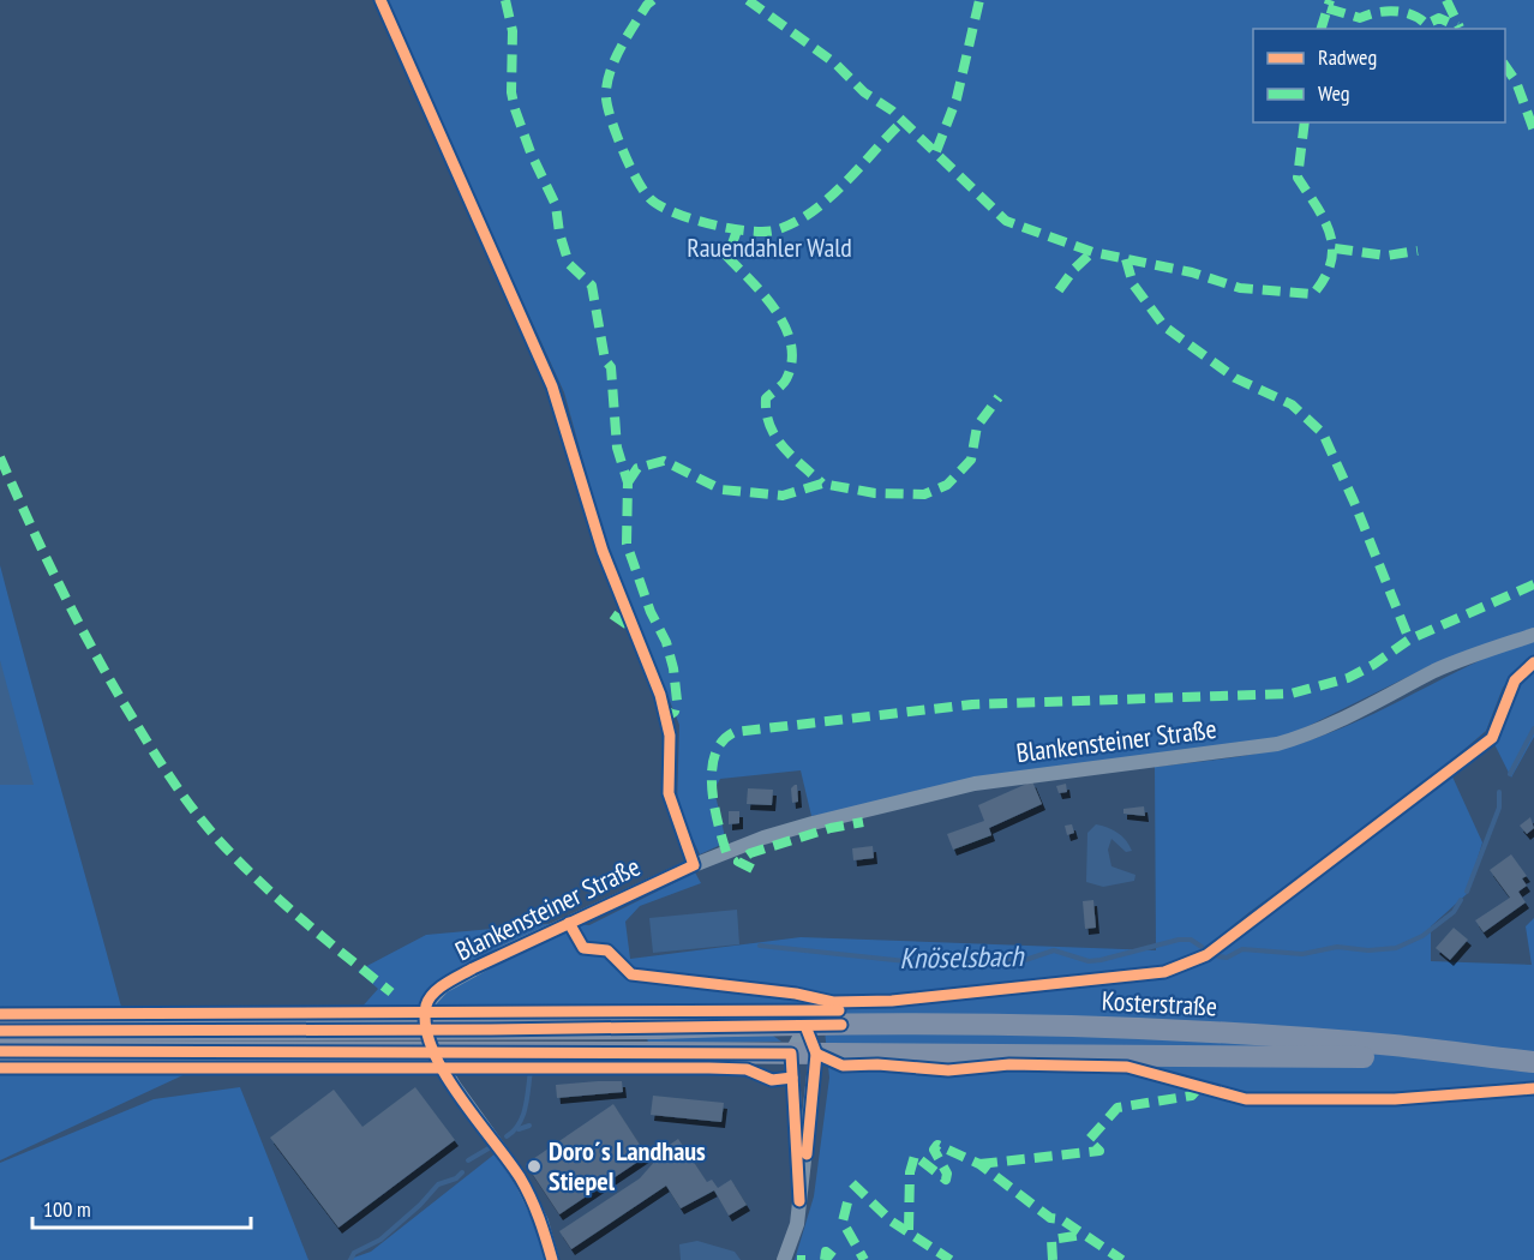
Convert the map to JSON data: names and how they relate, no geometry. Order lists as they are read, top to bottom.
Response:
{
  "streets": {
    "main road": ["Kosterstraße"],
    "street": ["Blankensteiner Straße"]
  },
  "water": ["Knöselsbach"],
  "parks": ["Rauendahler Wald"],
  "places": ["Doro´s Landhaus Stiepel"],
  "legend": ["Radweg", "Weg"],
  "scale_bar": "100 m"
}
